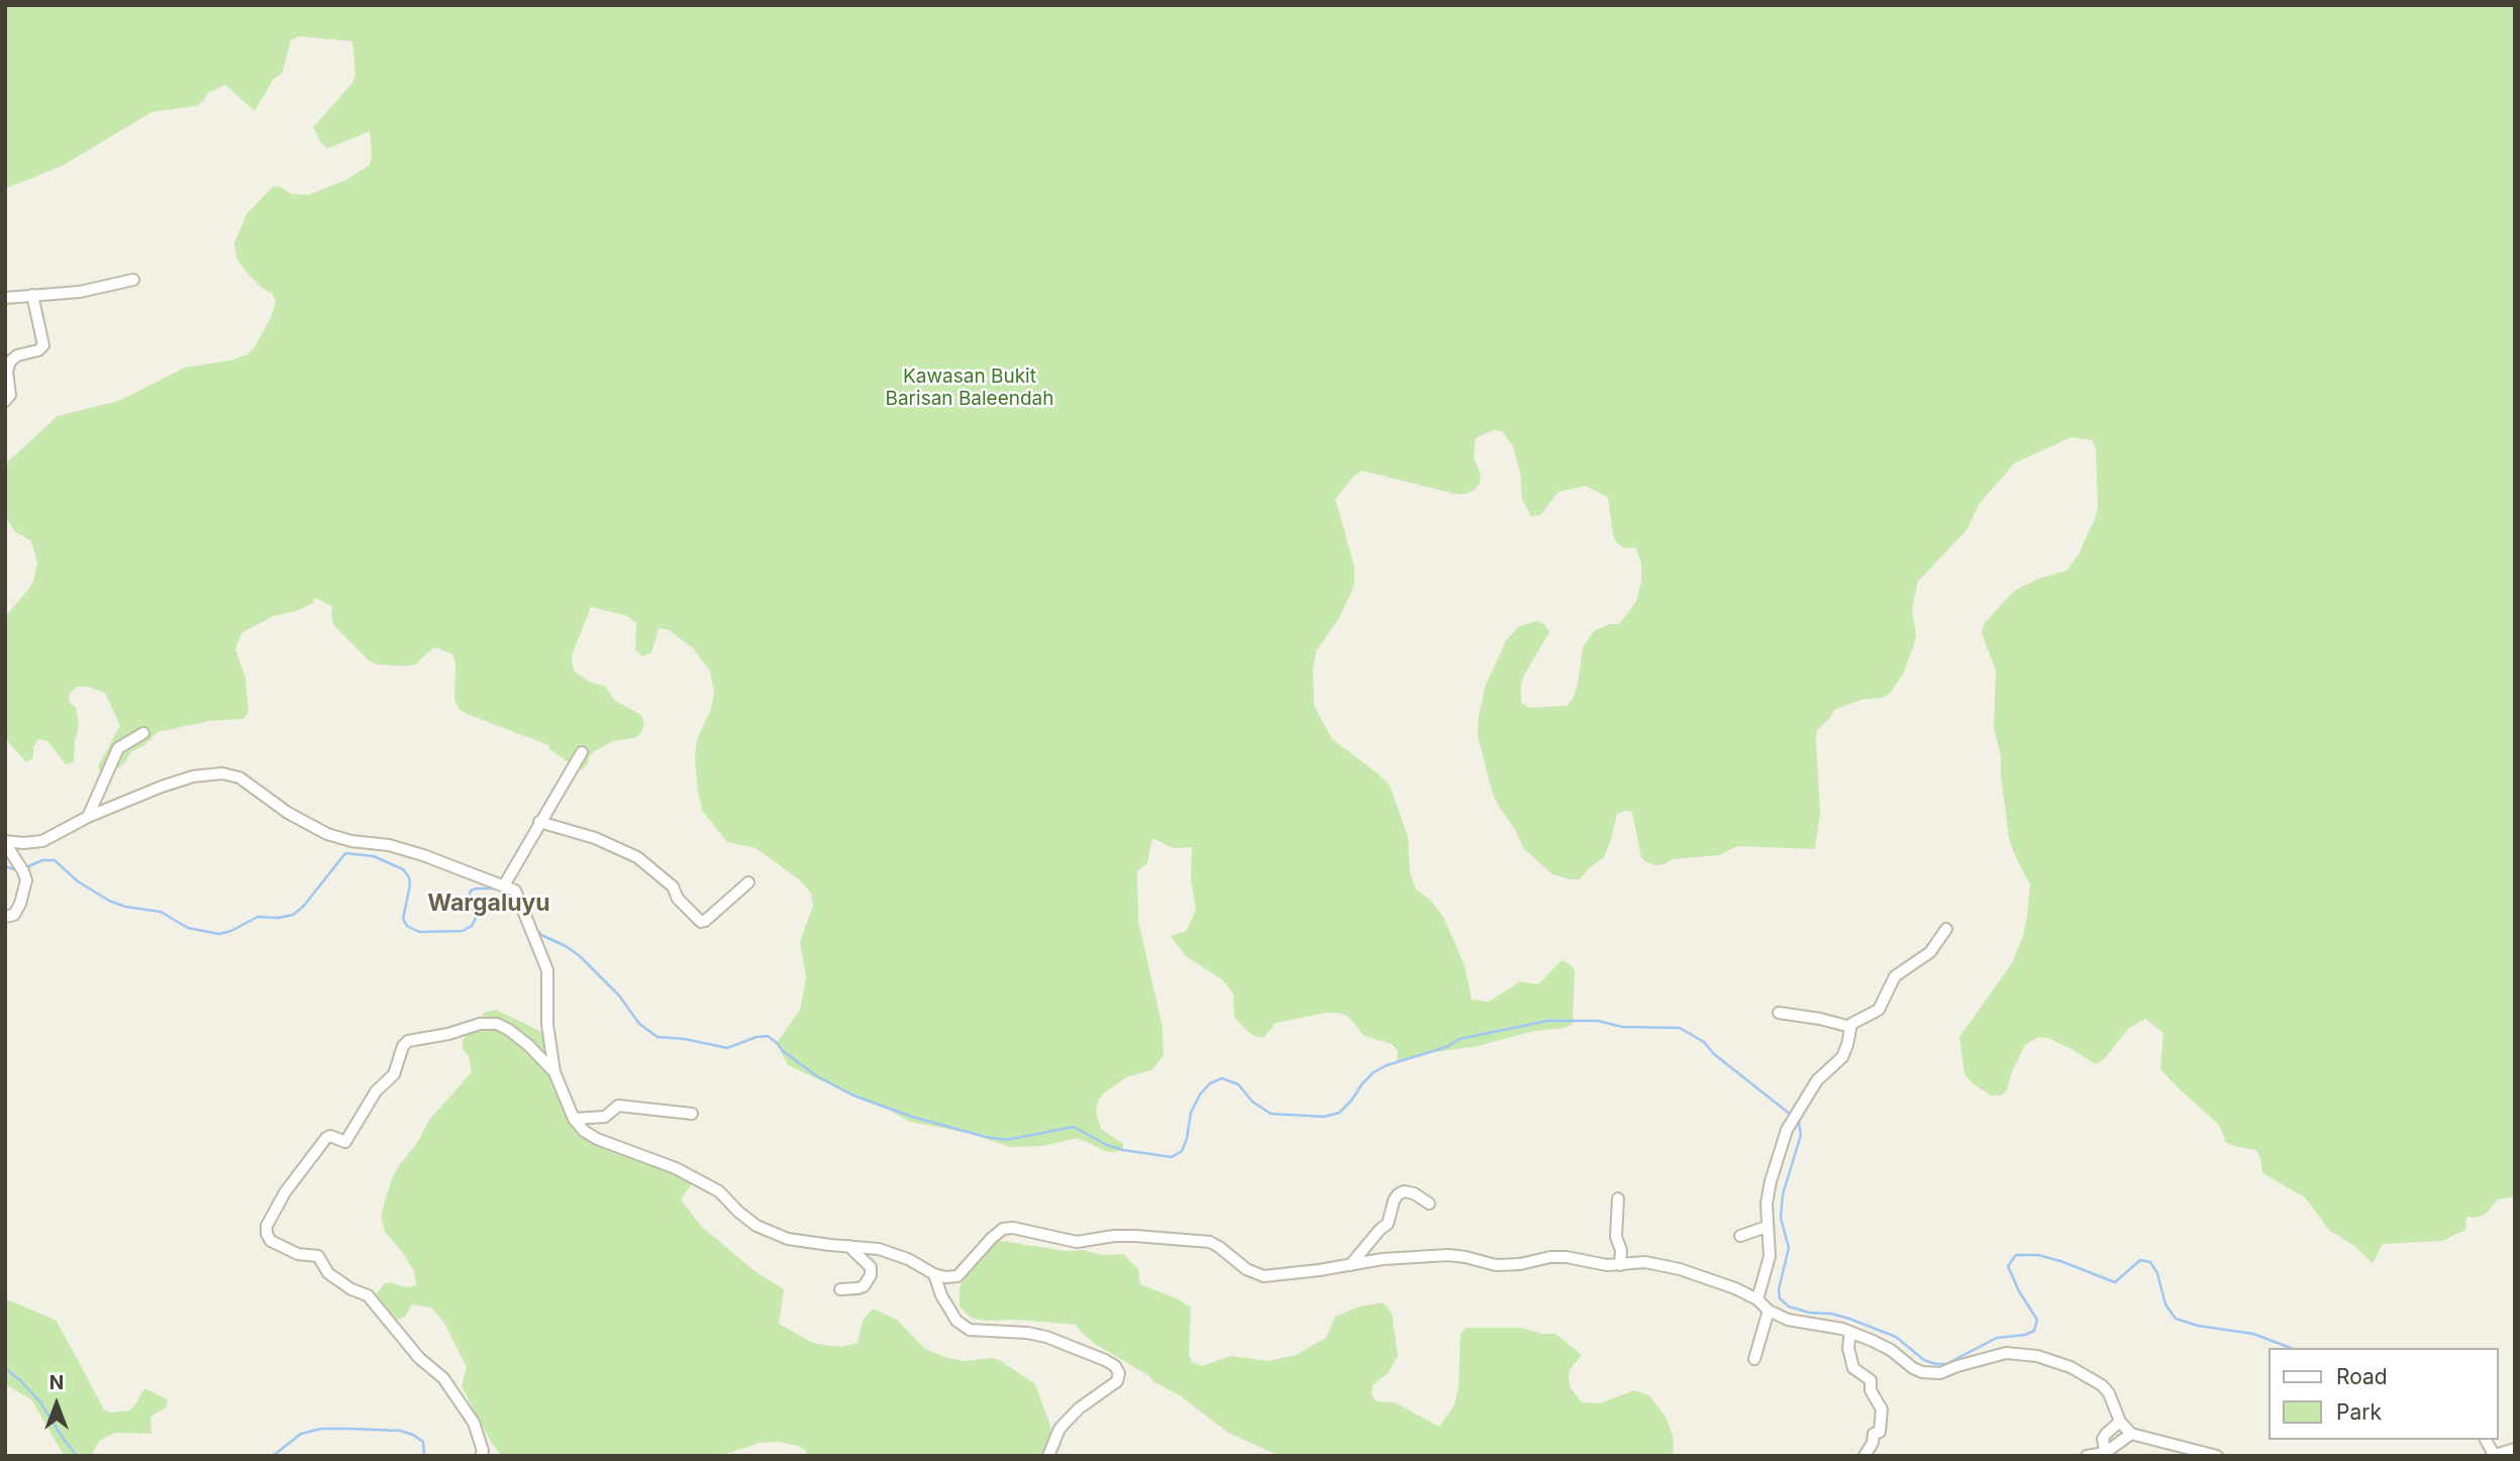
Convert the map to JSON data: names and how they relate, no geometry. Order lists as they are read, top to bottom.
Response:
{
  "districts": ["Wargaluyu"],
  "parks": ["Kawasan Bukit Barisan Baleendah"],
  "legend": ["Road", "Park"],
  "north": "top"
}
